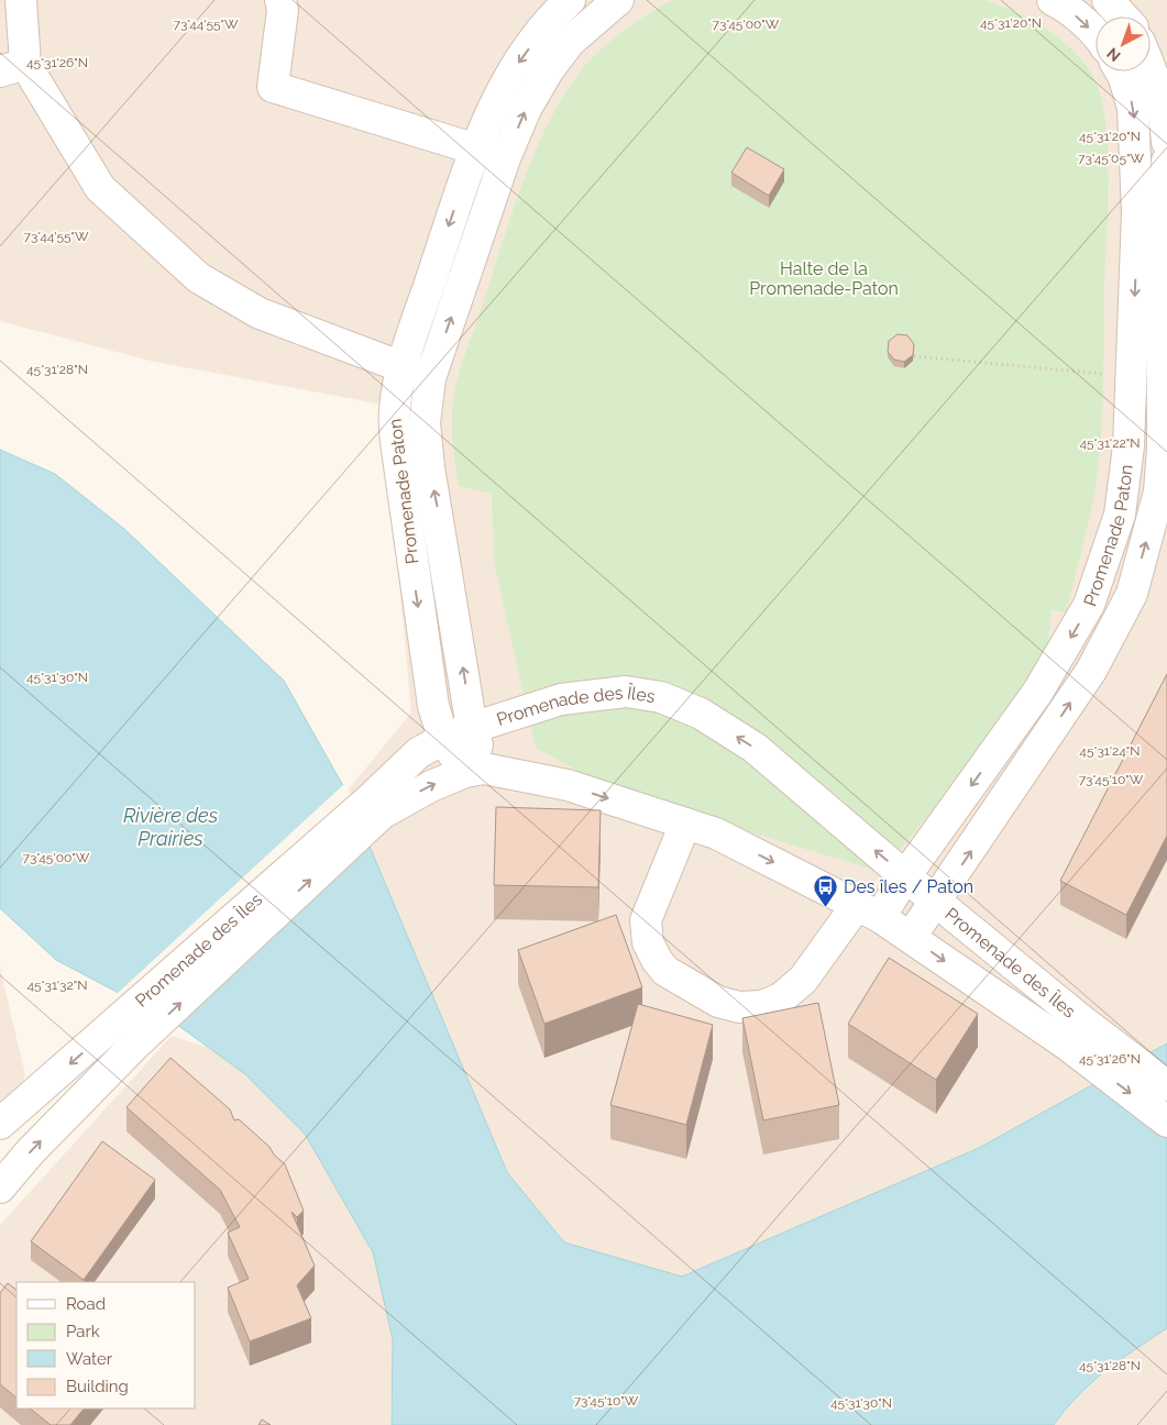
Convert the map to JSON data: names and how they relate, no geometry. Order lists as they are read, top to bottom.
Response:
{
  "streets": {
    "street": ["Promenade Paton", "Promenade des Îles"]
  },
  "crossings": [
    ["Promenade Paton", "Promenade des Îles"]
  ],
  "water": ["Rivière des Prairies"],
  "parks": ["Halte de la Promenade-Paton"],
  "places": {
    "bus stop": ["Des îles / Paton"]
  },
  "legend": [
    "Road",
    "Park",
    "Water",
    "Building"
  ],
  "north": "bottom left",
  "coordinates": [
    "45°31'20\"N",
    "73°44'55\"W",
    "73°45'00\"W",
    "45°31'26\"N",
    "73°45'05\"W",
    "45°31'28\"N",
    "45°31'22\"N",
    "45°31'30\"N",
    "45°31'24\"N",
    "73°45'10\"W",
    "45°31'32\"N"
  ]
}
